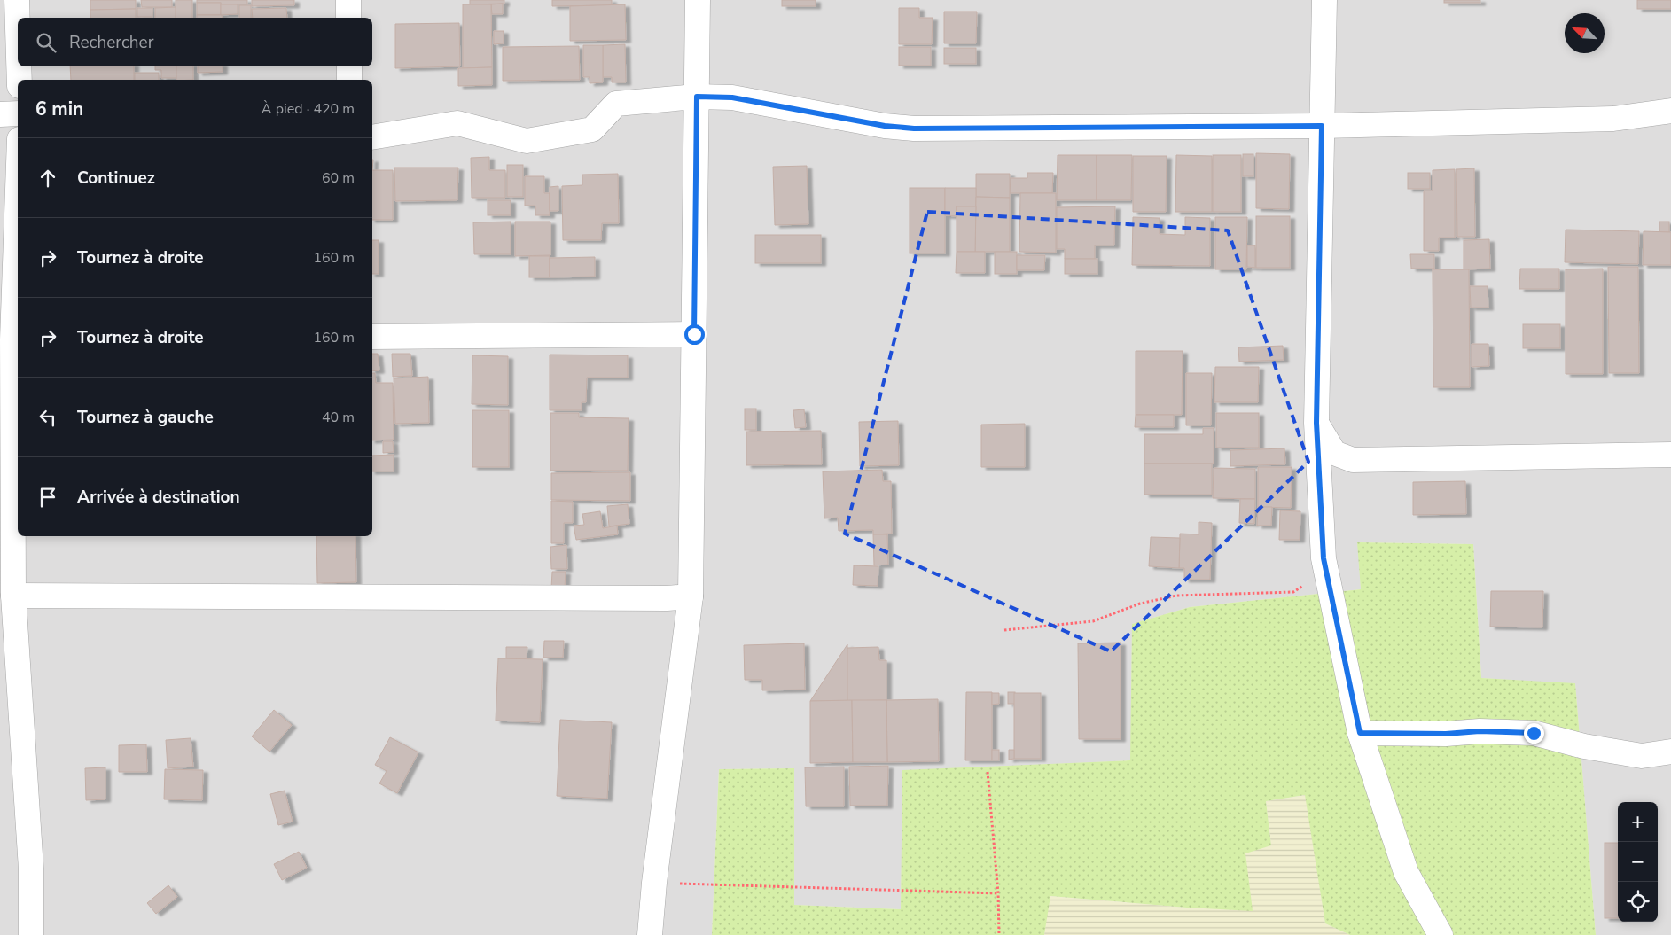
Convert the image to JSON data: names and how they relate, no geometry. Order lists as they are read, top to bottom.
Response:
{
  "north": "top left",
  "page": {
    "search": "Rechercher",
    "heading": ["6 min", "À pied · 420 m"],
    "list": [
      ["Continuez", "60 m"],
      ["Tournez à droite", "160 m"],
      ["Tournez à droite", "160 m"],
      ["Tournez à gauche", "40 m"],
      "Arrivée à destination"
    ],
    "map_buttons": ["+", "−"]
  }
}
